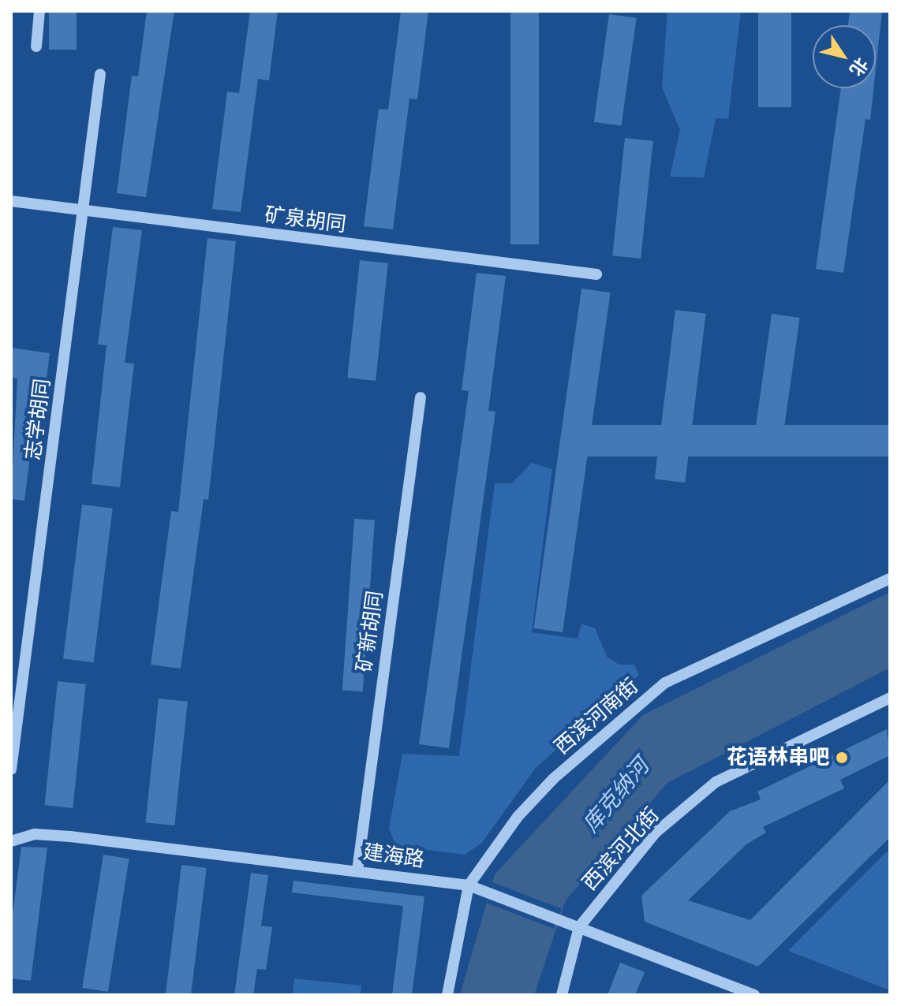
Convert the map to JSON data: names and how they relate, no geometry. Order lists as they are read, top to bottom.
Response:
{
  "streets": {
    "street": [
      "矿泉胡同",
      "志学胡同",
      "矿新胡同",
      "西滨河南街",
      "西滨河北街",
      "建海路"
    ]
  },
  "crossings": [
    ["矿泉胡同", "志学胡同"],
    ["矿新胡同", "建海路"],
    ["西滨河南街", "建海路"],
    ["西滨河北街", "建海路"]
  ],
  "water": ["库克纳河"],
  "places": ["花语林串吧"],
  "north": "bottom right"
}
